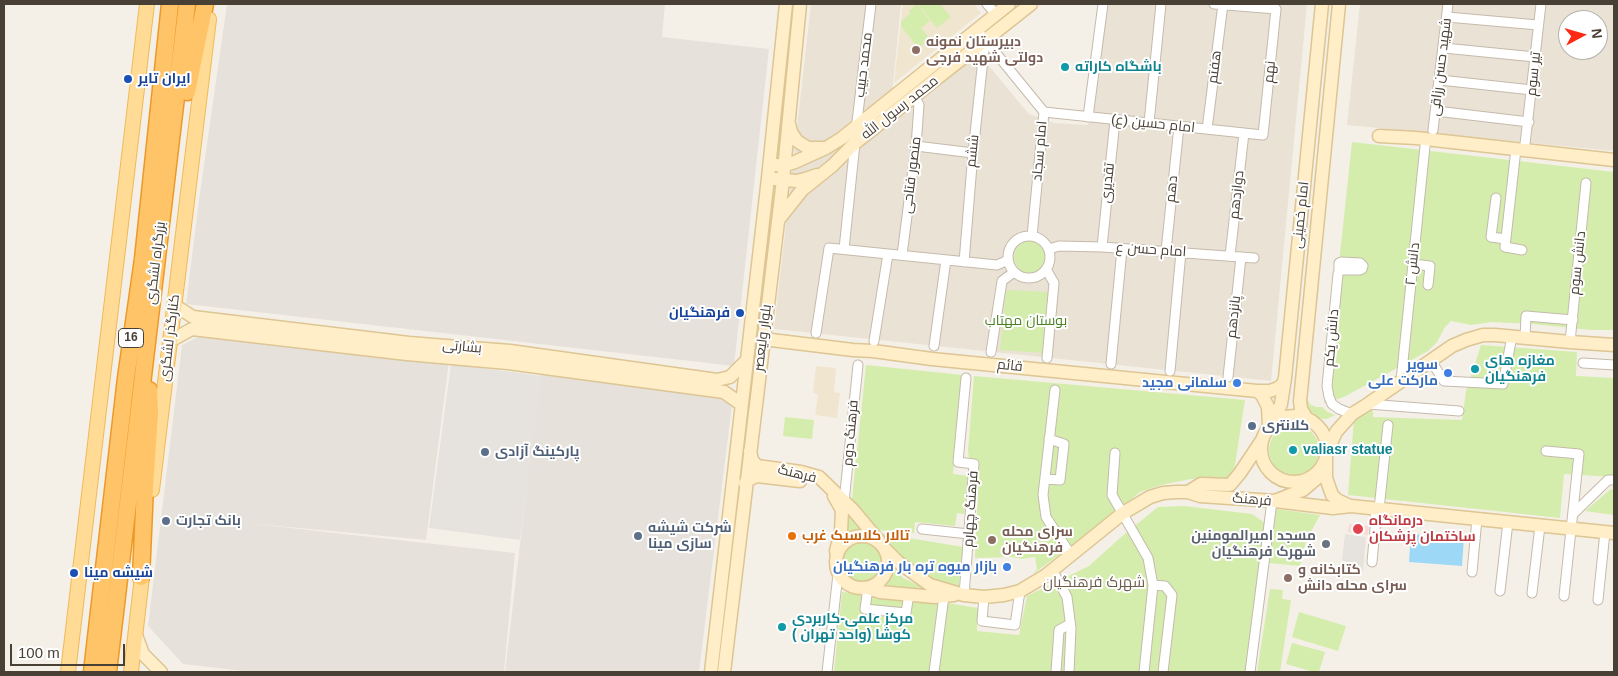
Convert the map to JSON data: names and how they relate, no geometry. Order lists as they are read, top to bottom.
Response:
{
  "streets": {
    "highway": ["بزرگراه لشگری", "16"],
    "main road": ["کنارگذر لشگری"],
    "street": [
      "محمد حبیب",
      "هفتم",
      "شهید حسن رزاقی",
      "نهم",
      "تیر سوم",
      "محمد رسول الله",
      "امام حسین (ع)",
      "ششم",
      "امام سجاد",
      "منصور فتاحی",
      "تقدیری",
      "دهم",
      "دوازدهم",
      "امام خمینی",
      "امام حسن ع",
      "دانش سوم",
      "دانش ۲",
      "پانزدهم",
      "بلوار ولیعصر",
      "دانش یکم",
      "بشارتی",
      "قائم",
      "فرهنگ دوم",
      "فرهنگ",
      "فرهنگ چهارم"
    ]
  },
  "crossings": [
    ["محمد حبیب", "محمد رسول الله"],
    ["هفتم", "امام حسین (ع)"],
    ["نهم", "امام حسین (ع)"],
    ["محمد رسول الله", "ششم"],
    ["محمد رسول الله", "امام سجاد"],
    ["محمد رسول الله", "منصور فتاحی"],
    ["محمد رسول الله", "بلوار ولیعصر"],
    ["امام حسین (ع)", "امام سجاد"],
    ["امام حسین (ع)", "تقدیری"],
    ["امام حسین (ع)", "دهم"],
    ["امام حسین (ع)", "دوازدهم"],
    ["ششم", "امام سجاد"],
    ["امام سجاد", "امام حسن ع"],
    ["تقدیری", "امام حسن ع"],
    ["دهم", "امام حسن ع"],
    ["دوازدهم", "امام حسن ع"],
    ["امام خمینی", "قائم"],
    ["امام حسن ع", "پانزدهم"],
    ["کنارگذر لشگری", "بشارتی"],
    ["بلوار ولیعصر", "بشارتی"],
    ["بلوار ولیعصر", "قائم"],
    ["فرهنگ دوم", "فرهنگ"],
    ["فرهنگ", "فرهنگ چهارم"]
  ],
  "districts": ["شهرک فرهنگیان"],
  "parks": ["بوستان مهتاب"],
  "places": [
    "دبیرستان نمونه دولتی شهید فرجی",
    "باشگاه کاراته",
    "ایران تایر",
    "فرهنگیان",
    "مغازه های فرهنگیان",
    "سوپر مارکت علی",
    "سلمانی مجید",
    "کلانتری",
    "valiasr statue",
    "پارکینگ آزادی",
    "بانک تجارت",
    "درمانگاه ساختمان پزشکان",
    "شرکت شیشه سازی مینا",
    "تالار کلاسیک غرب",
    "سرای محله فرهنگیان",
    "مسجد امیرالمومنین شهرک فرهنگیان",
    "بازار میوه تره بار فرهنگیان",
    "شیشه مینا",
    "کتابخانه و سرای محله دانش",
    "مرکز علمی-کاربردی کوشا (واحد تهران )"
  ],
  "scale_bar": "100 m",
  "north": "right"
}
